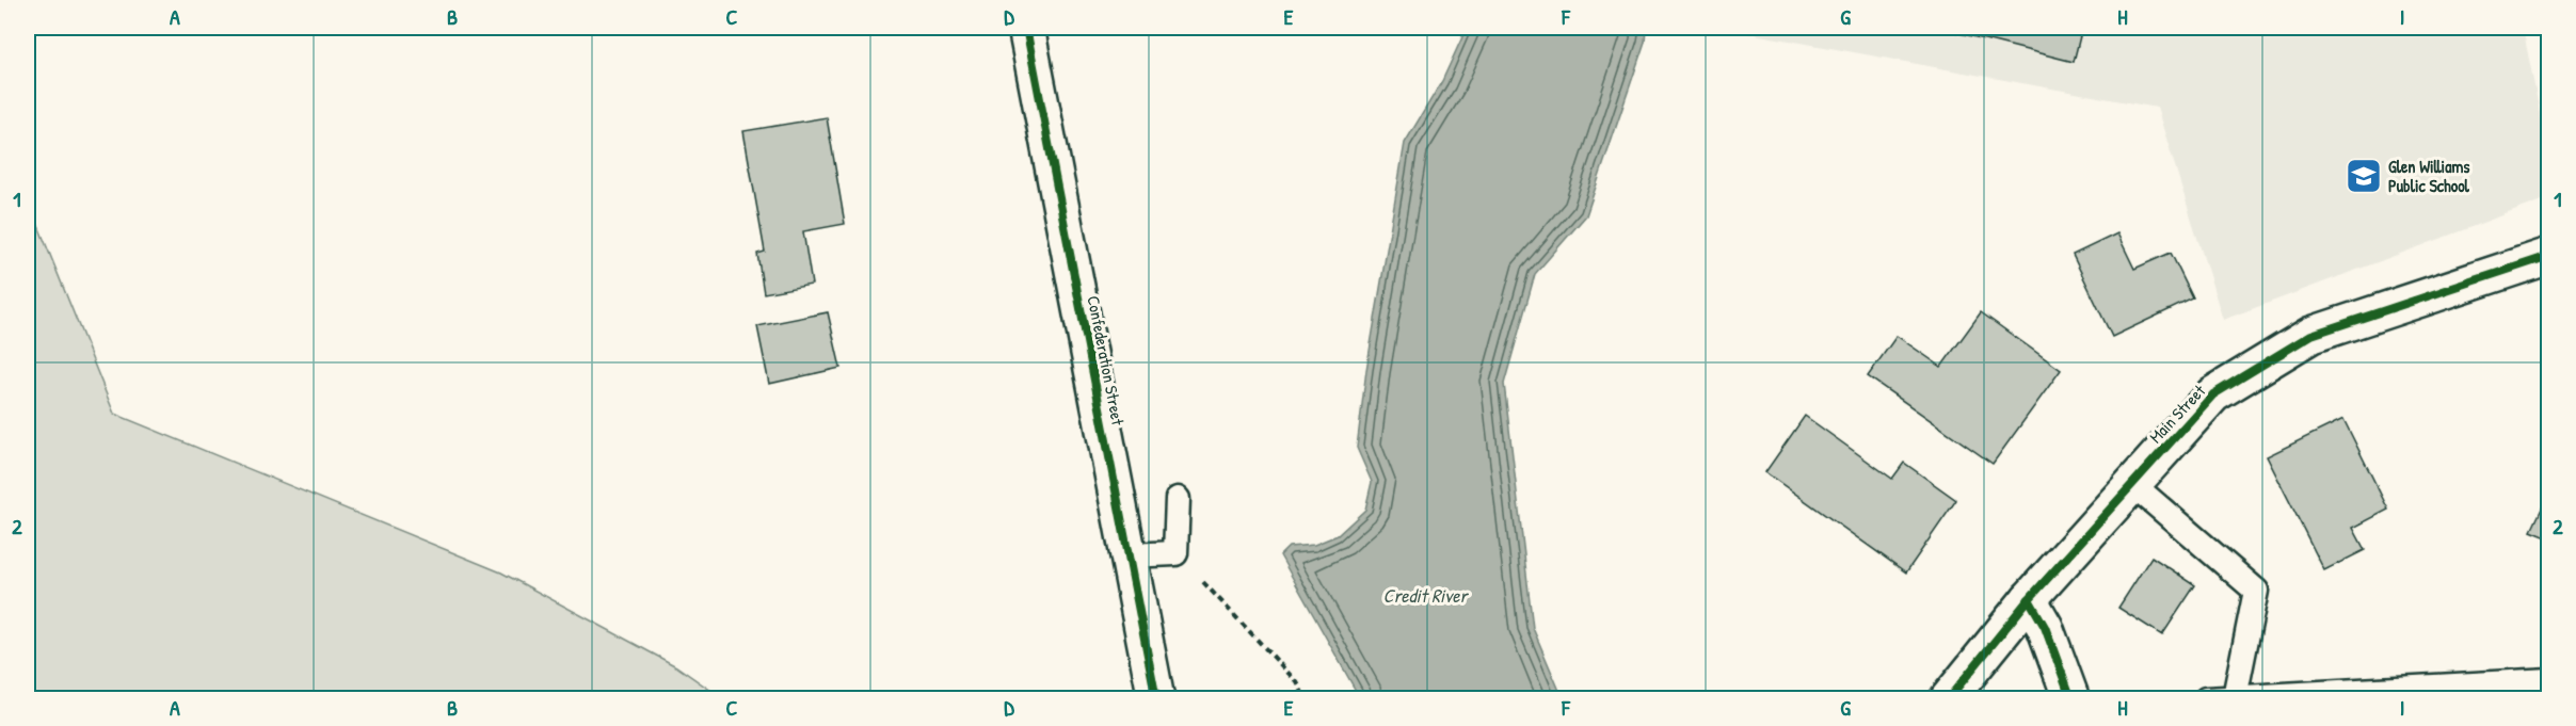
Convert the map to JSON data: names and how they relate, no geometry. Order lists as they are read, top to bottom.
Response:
{
  "streets": {
    "street": ["Confederation Street", "Main Street"]
  },
  "water": ["Credit River"],
  "places": {
    "school or university": ["Glen Williams Public School"]
  },
  "grid": {
    "columns": [
      "A",
      "B",
      "C",
      "D",
      "E",
      "F",
      "G",
      "H",
      "I"
    ],
    "rows": ["1", "2"]
  }
}
